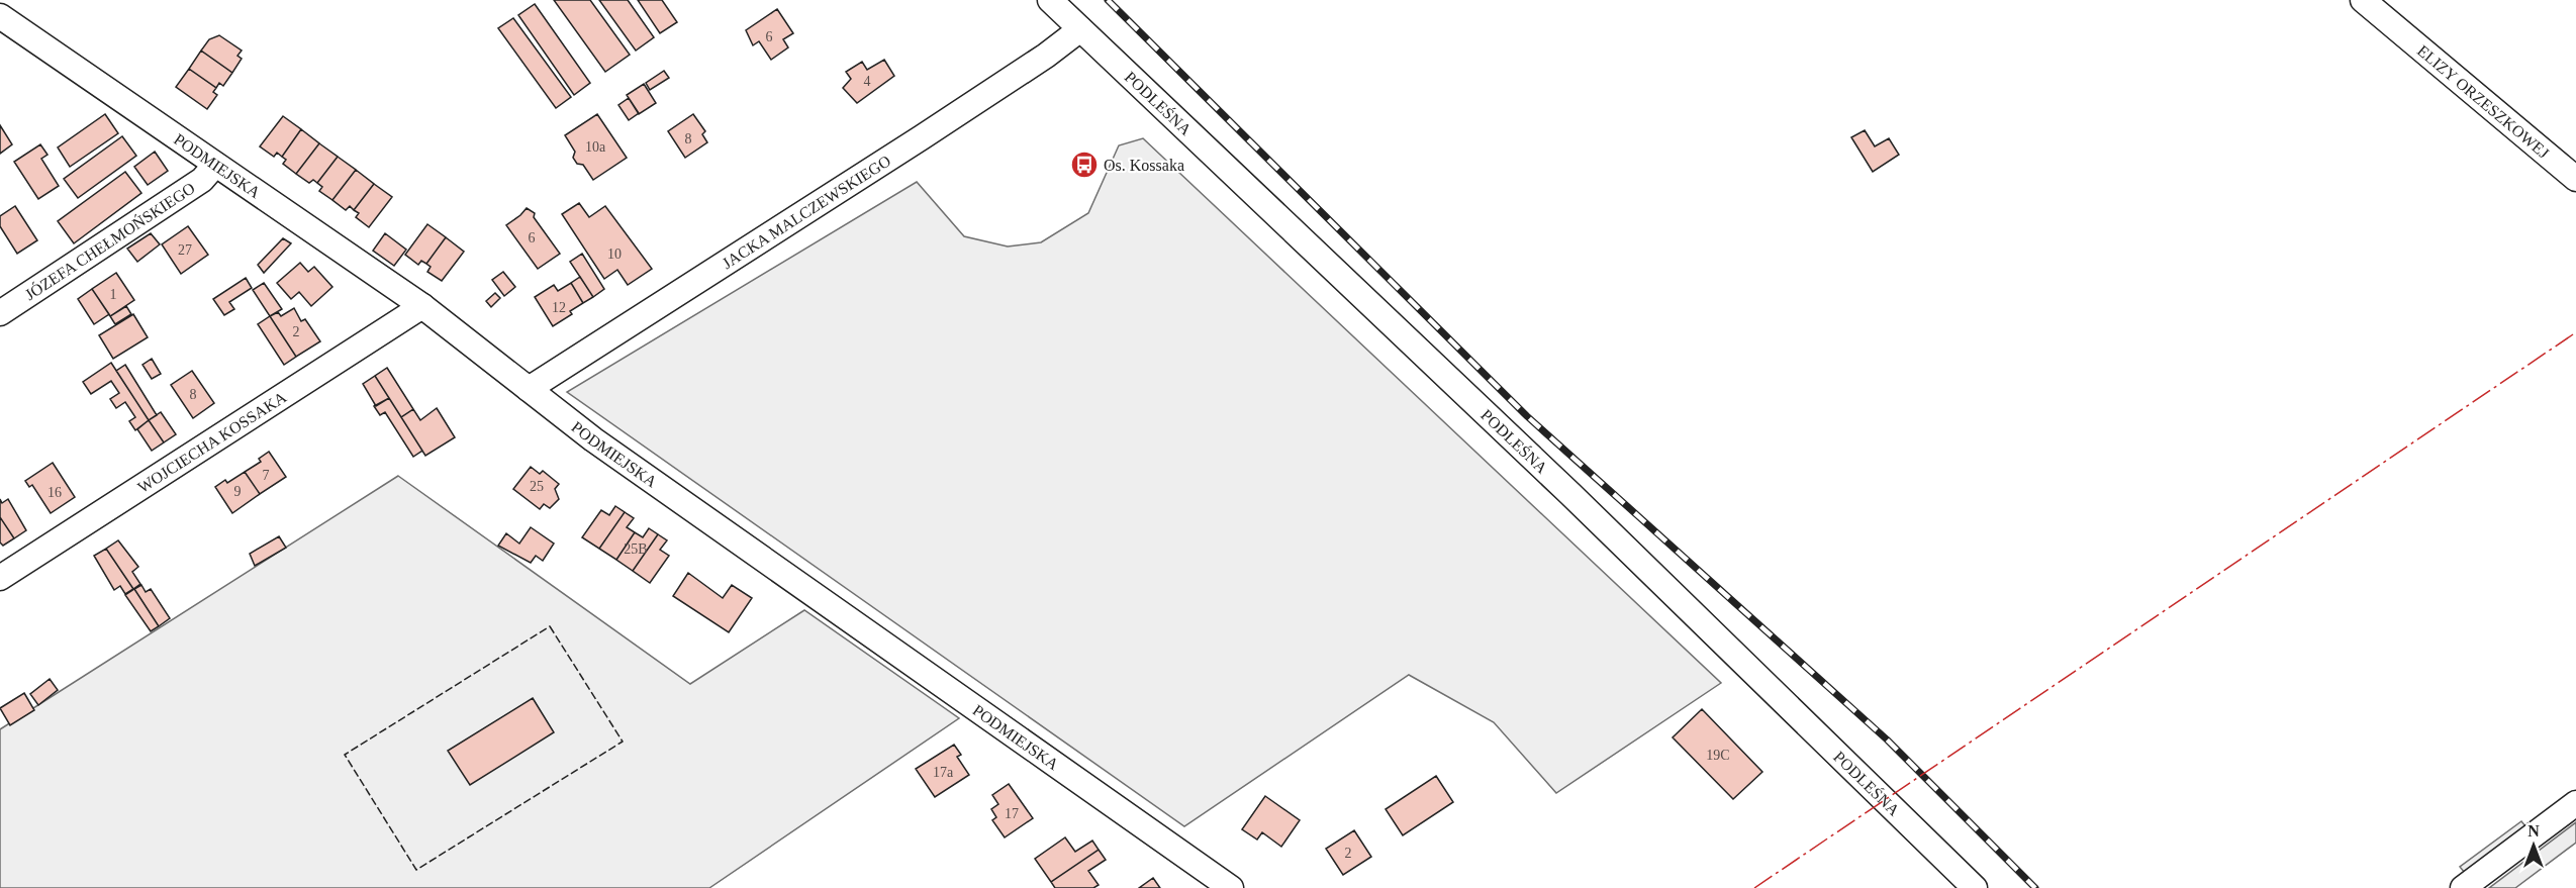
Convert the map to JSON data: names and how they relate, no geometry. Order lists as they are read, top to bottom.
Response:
{
  "streets": {
    "street": [
      "ELIZY ORZESZKOWEJ",
      "PODLEŚNA",
      "PODMIEJSKA",
      "JACKA MALCZEWSKIEGO",
      "JÓZEFA CHEŁMOŃSKIEGO",
      "WOJCIECHA KOSSAKA"
    ]
  },
  "crossings": [
    ["PODLEŚNA", "JACKA MALCZEWSKIEGO"],
    ["PODMIEJSKA", "JACKA MALCZEWSKIEGO"],
    ["PODMIEJSKA", "JÓZEFA CHEŁMOŃSKIEGO"],
    ["PODMIEJSKA", "WOJCIECHA KOSSAKA"]
  ],
  "places": {
    "bus stop": ["Os. Kossaka"]
  },
  "house_numbers": [
    "6",
    "4",
    "8",
    "10a",
    "6",
    "27",
    "10",
    "1",
    "12",
    "2",
    "8",
    "7",
    "25",
    "9",
    "16",
    "25B",
    "19C",
    "17a",
    "17",
    "2"
  ],
  "north": "top"
}
